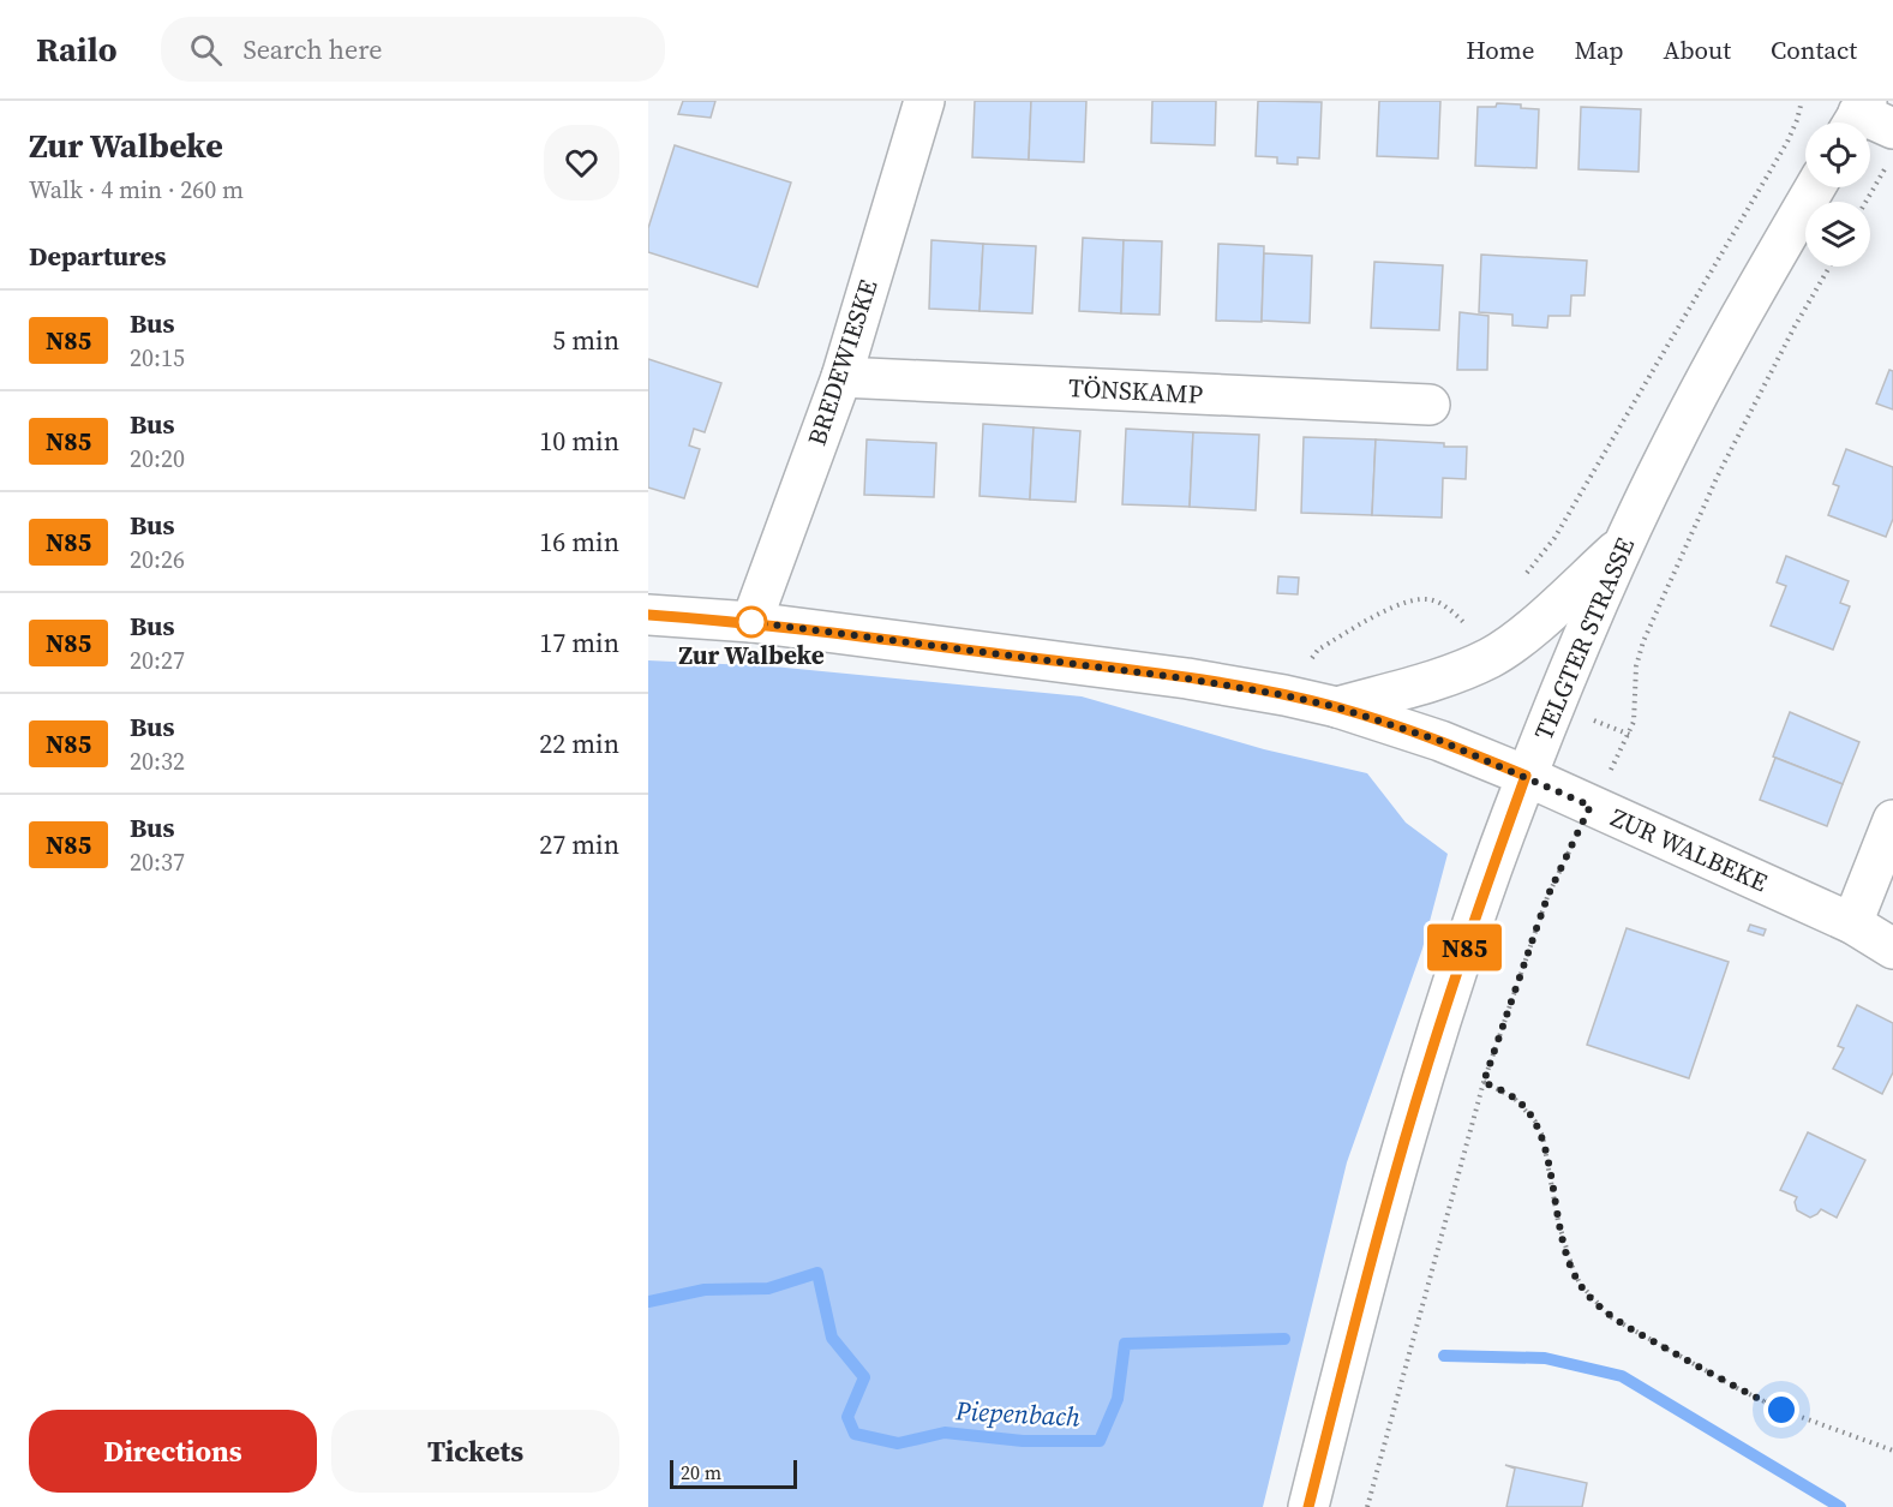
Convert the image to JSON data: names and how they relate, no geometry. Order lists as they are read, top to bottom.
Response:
{
  "streets": {
    "street": [
      "BREDEWIESKE",
      "TÖNSKAMP",
      "TELGTER STRASSE",
      "ZUR WALBEKE"
    ]
  },
  "crossings": [
    ["BREDEWIESKE", "TÖNSKAMP"],
    ["BREDEWIESKE", "ZUR WALBEKE"],
    ["TELGTER STRASSE", "ZUR WALBEKE"]
  ],
  "water": ["Piepenbach"],
  "places": ["Zur Walbeke"],
  "lines": ["bus line N85"],
  "scale_bar": "20 m",
  "page": {
    "header": "Railo",
    "search": "Search here",
    "nav": [
      "Home",
      "Map",
      "About",
      "Contact"
    ],
    "heading": [
      ["Zur Walbeke", "Walk · 4 min · 260 m"],
      "Departures"
    ],
    "on_map": "N85",
    "list": [
      {
        "mark": "N85",
        "name": "Bus",
        "note": "20:15",
        "value": "5 min"
      },
      {
        "mark": "N85",
        "name": "Bus",
        "note": "20:20",
        "value": "10 min"
      },
      {
        "mark": "N85",
        "name": "Bus",
        "note": "20:26",
        "value": "16 min"
      },
      {
        "mark": "N85",
        "name": "Bus",
        "note": "20:27",
        "value": "17 min"
      },
      {
        "mark": "N85",
        "name": "Bus",
        "note": "20:32",
        "value": "22 min"
      },
      {
        "mark": "N85",
        "name": "Bus",
        "note": "20:37",
        "value": "27 min"
      }
    ],
    "buttons": ["Directions", "Tickets"],
    "scale": "20 m"
  }
}
